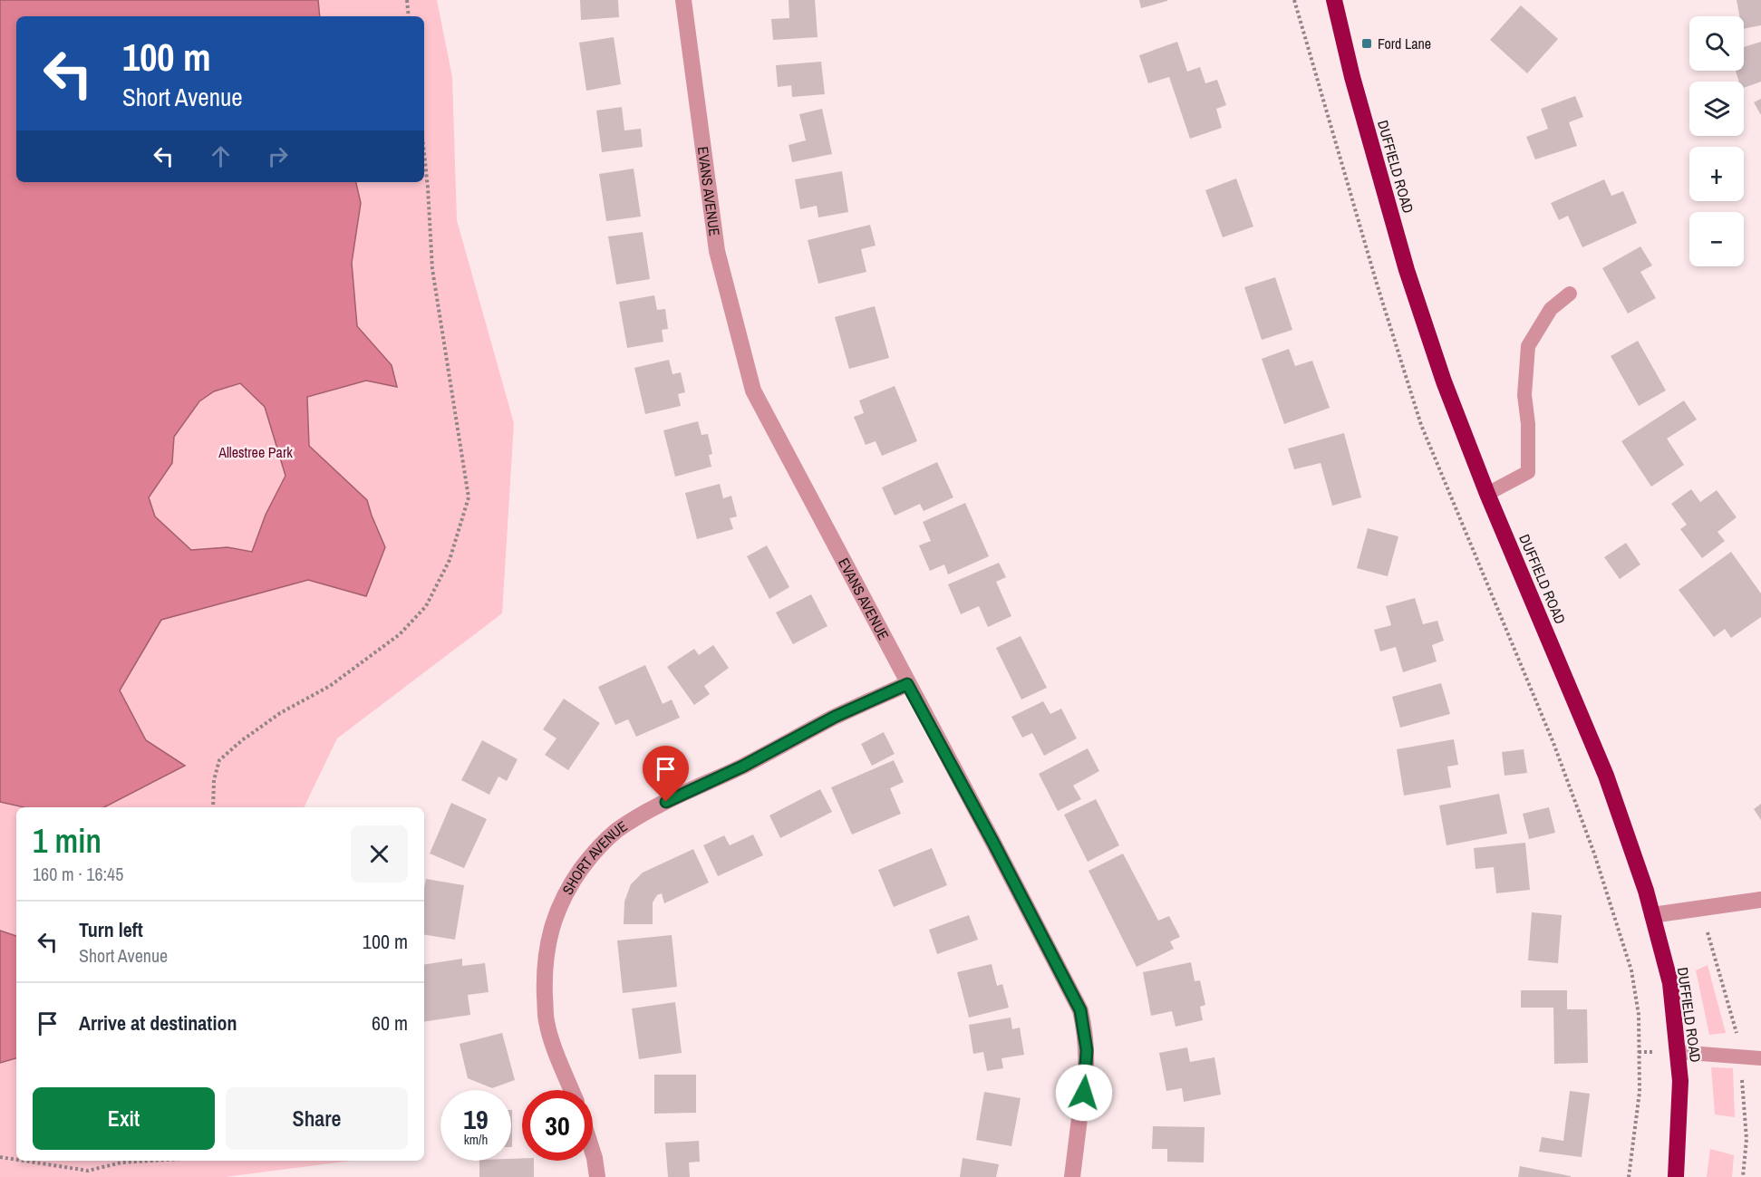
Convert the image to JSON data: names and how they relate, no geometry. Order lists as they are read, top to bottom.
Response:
{
  "streets": {
    "highway": ["DUFFIELD ROAD"],
    "street": ["EVANS AVENUE", "SHORT AVENUE"]
  },
  "crossings": [
    ["EVANS AVENUE", "SHORT AVENUE"]
  ],
  "parks": ["Allestree Park"],
  "places": {
    "transit": ["Ford Lane"]
  },
  "page": {
    "map_buttons": ["+", "−"],
    "turn": ["100 m", "Short Avenue"],
    "heading": ["1 min", "160 m · 16:45"],
    "list": [
      {
        "name": "Turn left",
        "note": "Short Avenue",
        "value": "100 m"
      },
      {
        "name": "Arrive at destination",
        "value": "60 m"
      }
    ],
    "buttons": ["Exit", "Share"],
    "speed": "19 km/h",
    "limit": "30"
  }
}
